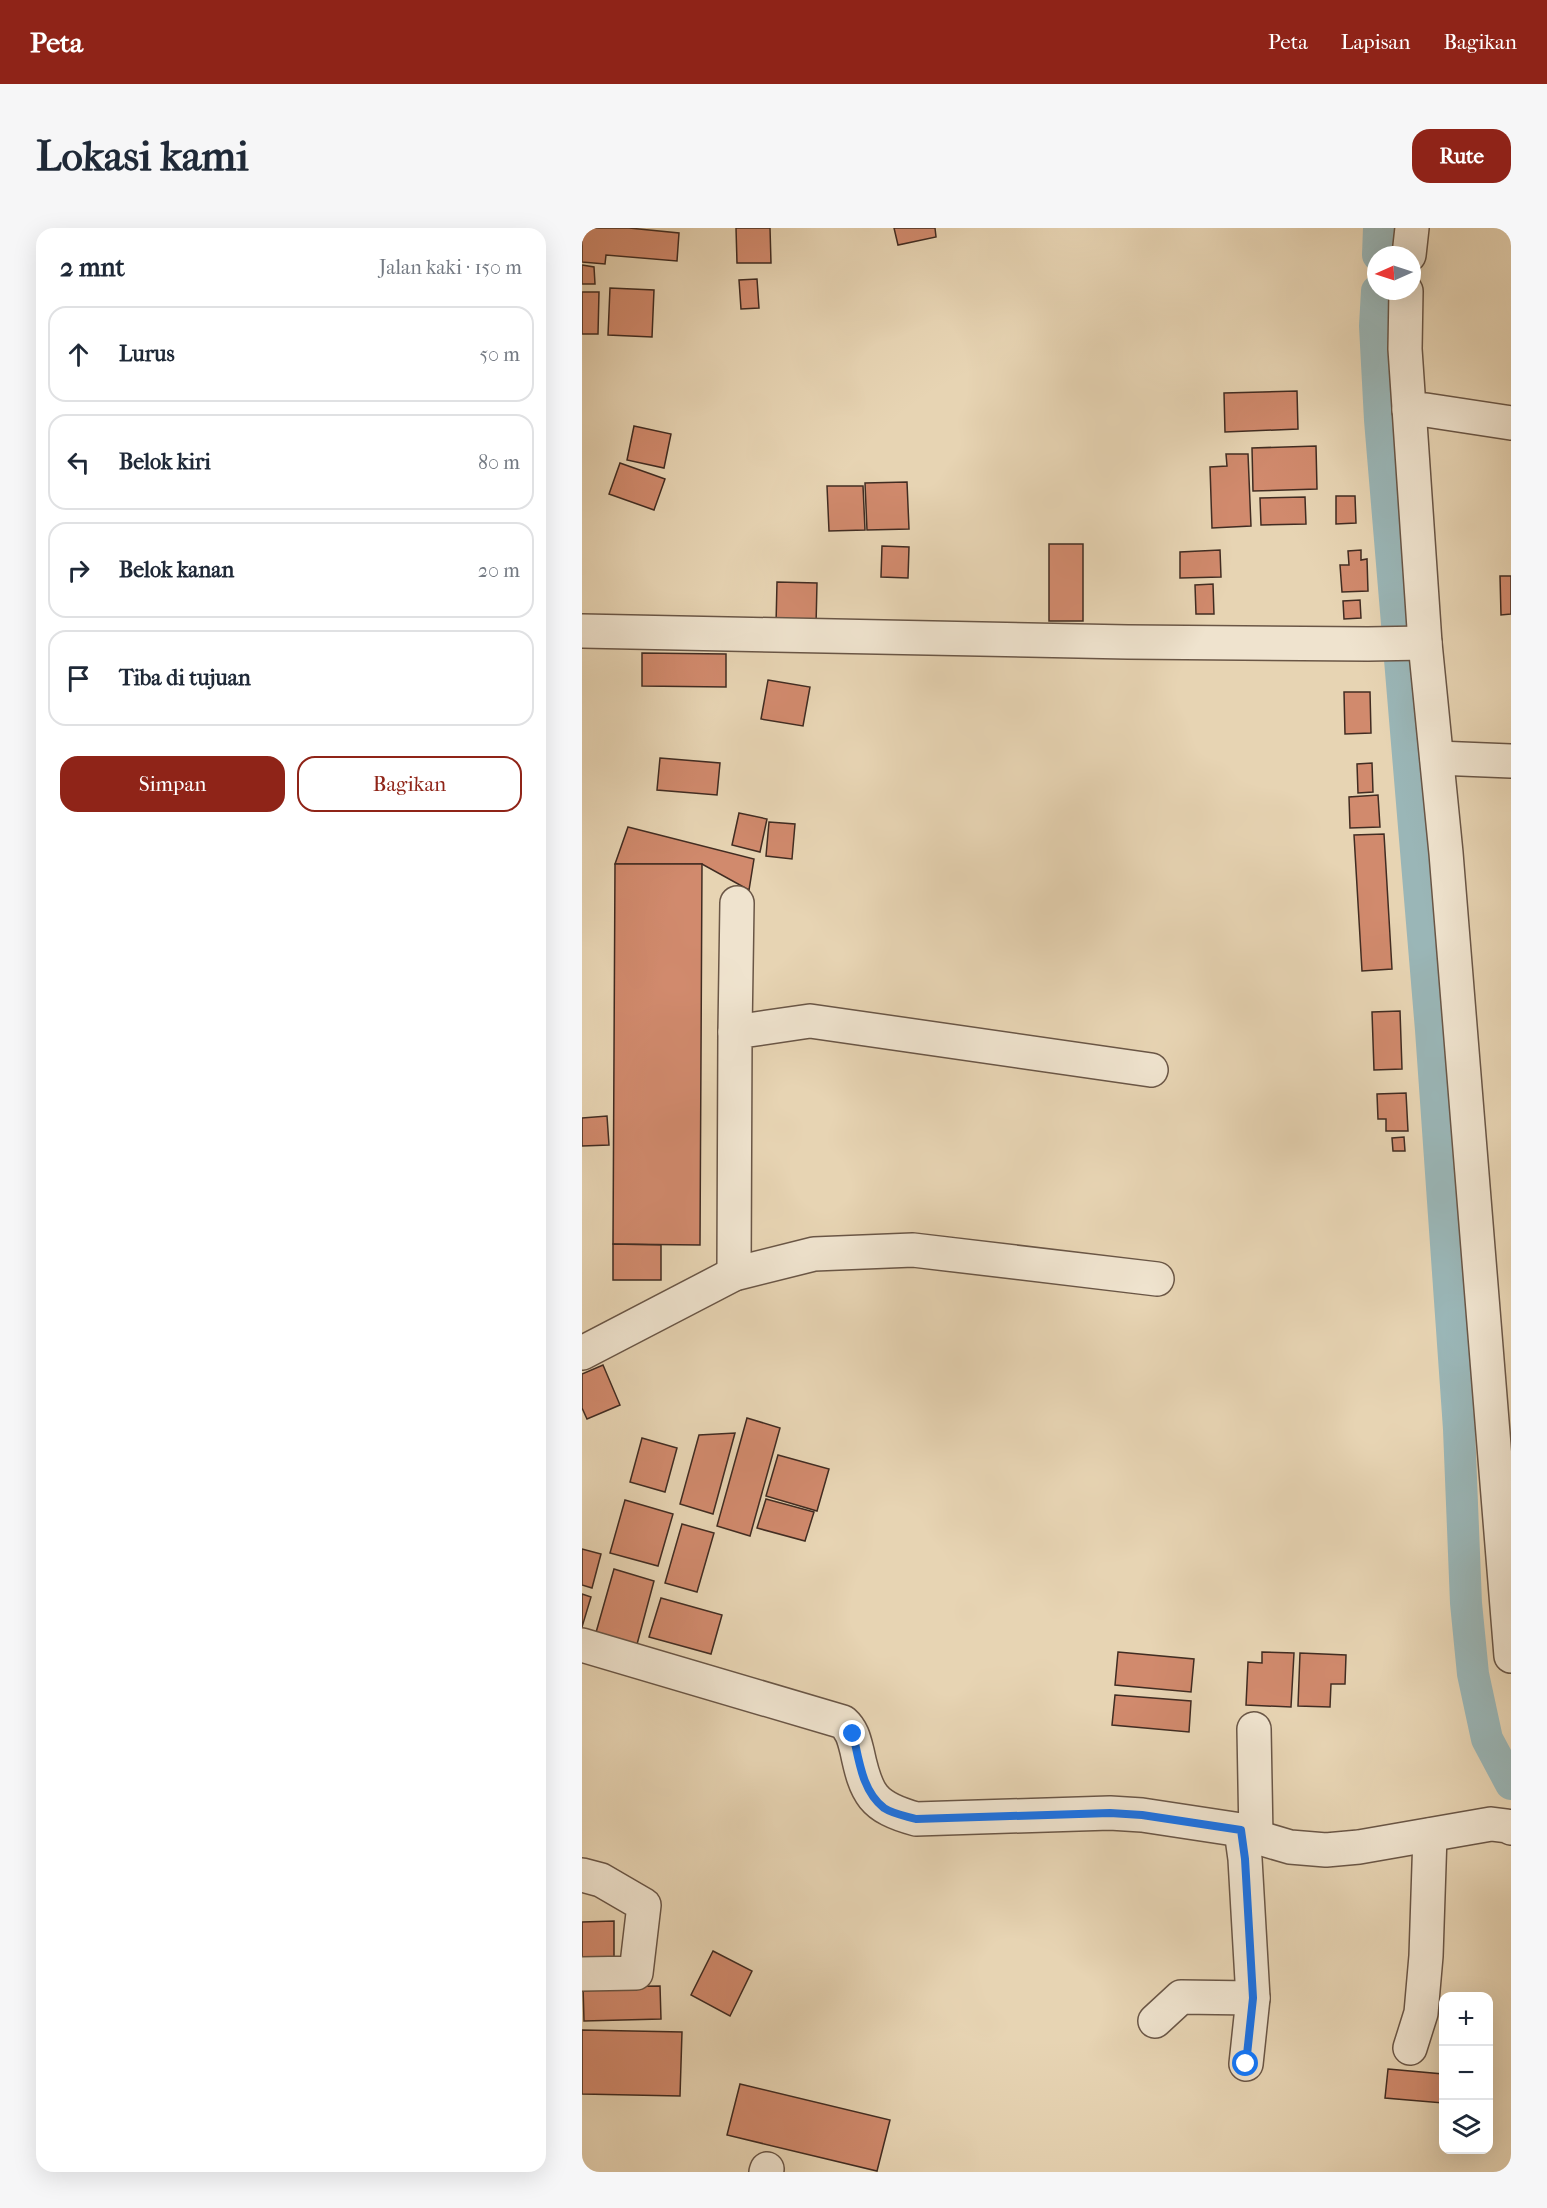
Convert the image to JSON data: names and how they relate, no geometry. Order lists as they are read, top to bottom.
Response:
{
  "north": "left",
  "page": {
    "header": "Peta",
    "nav": ["Peta", "Lapisan", "Bagikan"],
    "buttons": [
      "Rute",
      ["Simpan", "Bagikan"]
    ],
    "title": "Lokasi kami",
    "heading": ["2 mnt", "Jalan kaki · 150 m"],
    "list": [
      ["Lurus", "50 m"],
      ["Belok kiri", "80 m"],
      ["Belok kanan", "20 m"],
      "Tiba di tujuan"
    ],
    "map_buttons": ["+", "−"]
  }
}
